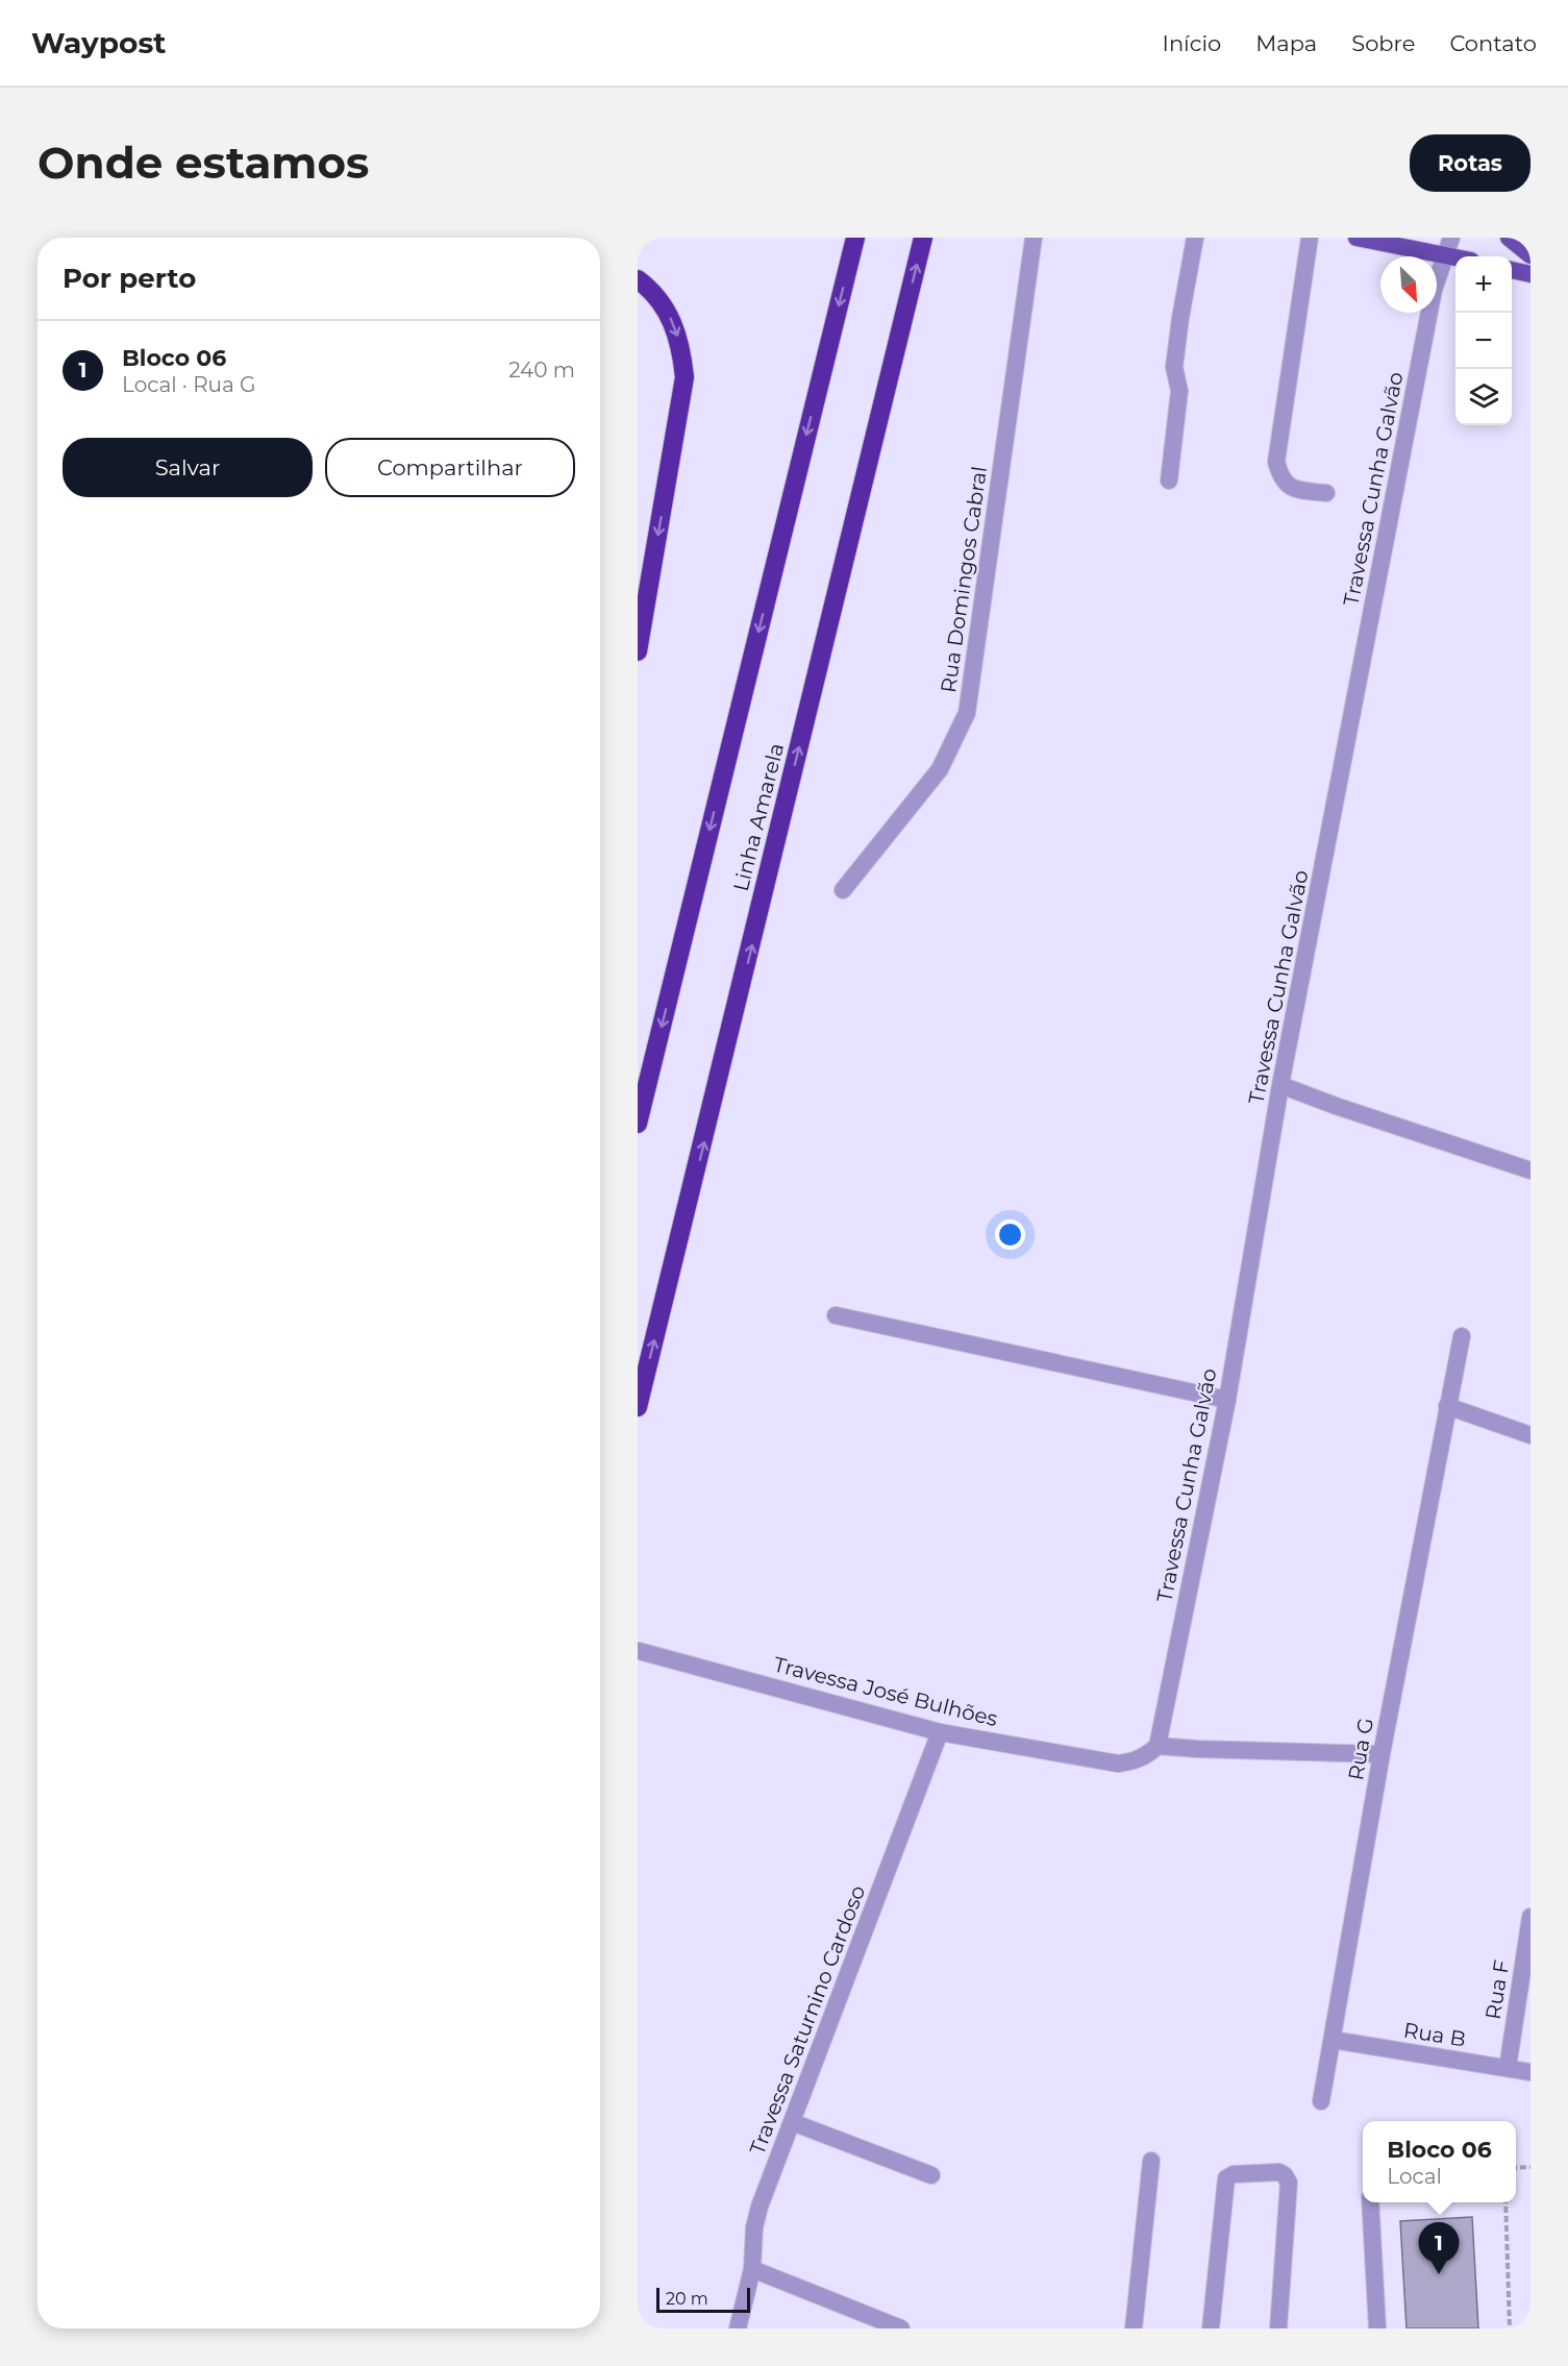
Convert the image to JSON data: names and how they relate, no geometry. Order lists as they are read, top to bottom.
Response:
{
  "streets": {
    "highway": ["Linha Amarela"],
    "street": [
      "Travessa Cunha Galvão",
      "Rua Domingos Cabral",
      "Travessa José Bulhões",
      "Rua G",
      "Rua F",
      "Travessa Saturnino Cardoso",
      "Rua B"
    ]
  },
  "crossings": [
    ["Travessa Cunha Galvão", "Travessa José Bulhões"],
    ["Travessa José Bulhões", "Travessa Saturnino Cardoso"],
    ["Rua G", "Rua B"],
    ["Rua F", "Rua B"]
  ],
  "scale_bar": "20 m",
  "north": "bottom right",
  "page": {
    "header": "Waypost",
    "nav": [
      "Início",
      "Mapa",
      "Sobre",
      "Contato"
    ],
    "buttons": [
      "Rotas",
      ["Salvar", "Compartilhar"]
    ],
    "title": "Onde estamos",
    "heading": "Por perto",
    "map_buttons": ["+", "−"],
    "list": [
      {
        "mark": "1",
        "name": "Bloco 06",
        "note": "Local · Rua G",
        "value": "240 m"
      }
    ],
    "popup": ["Bloco 06", "Local"],
    "pins": "1",
    "scale": "20 m"
  }
}
